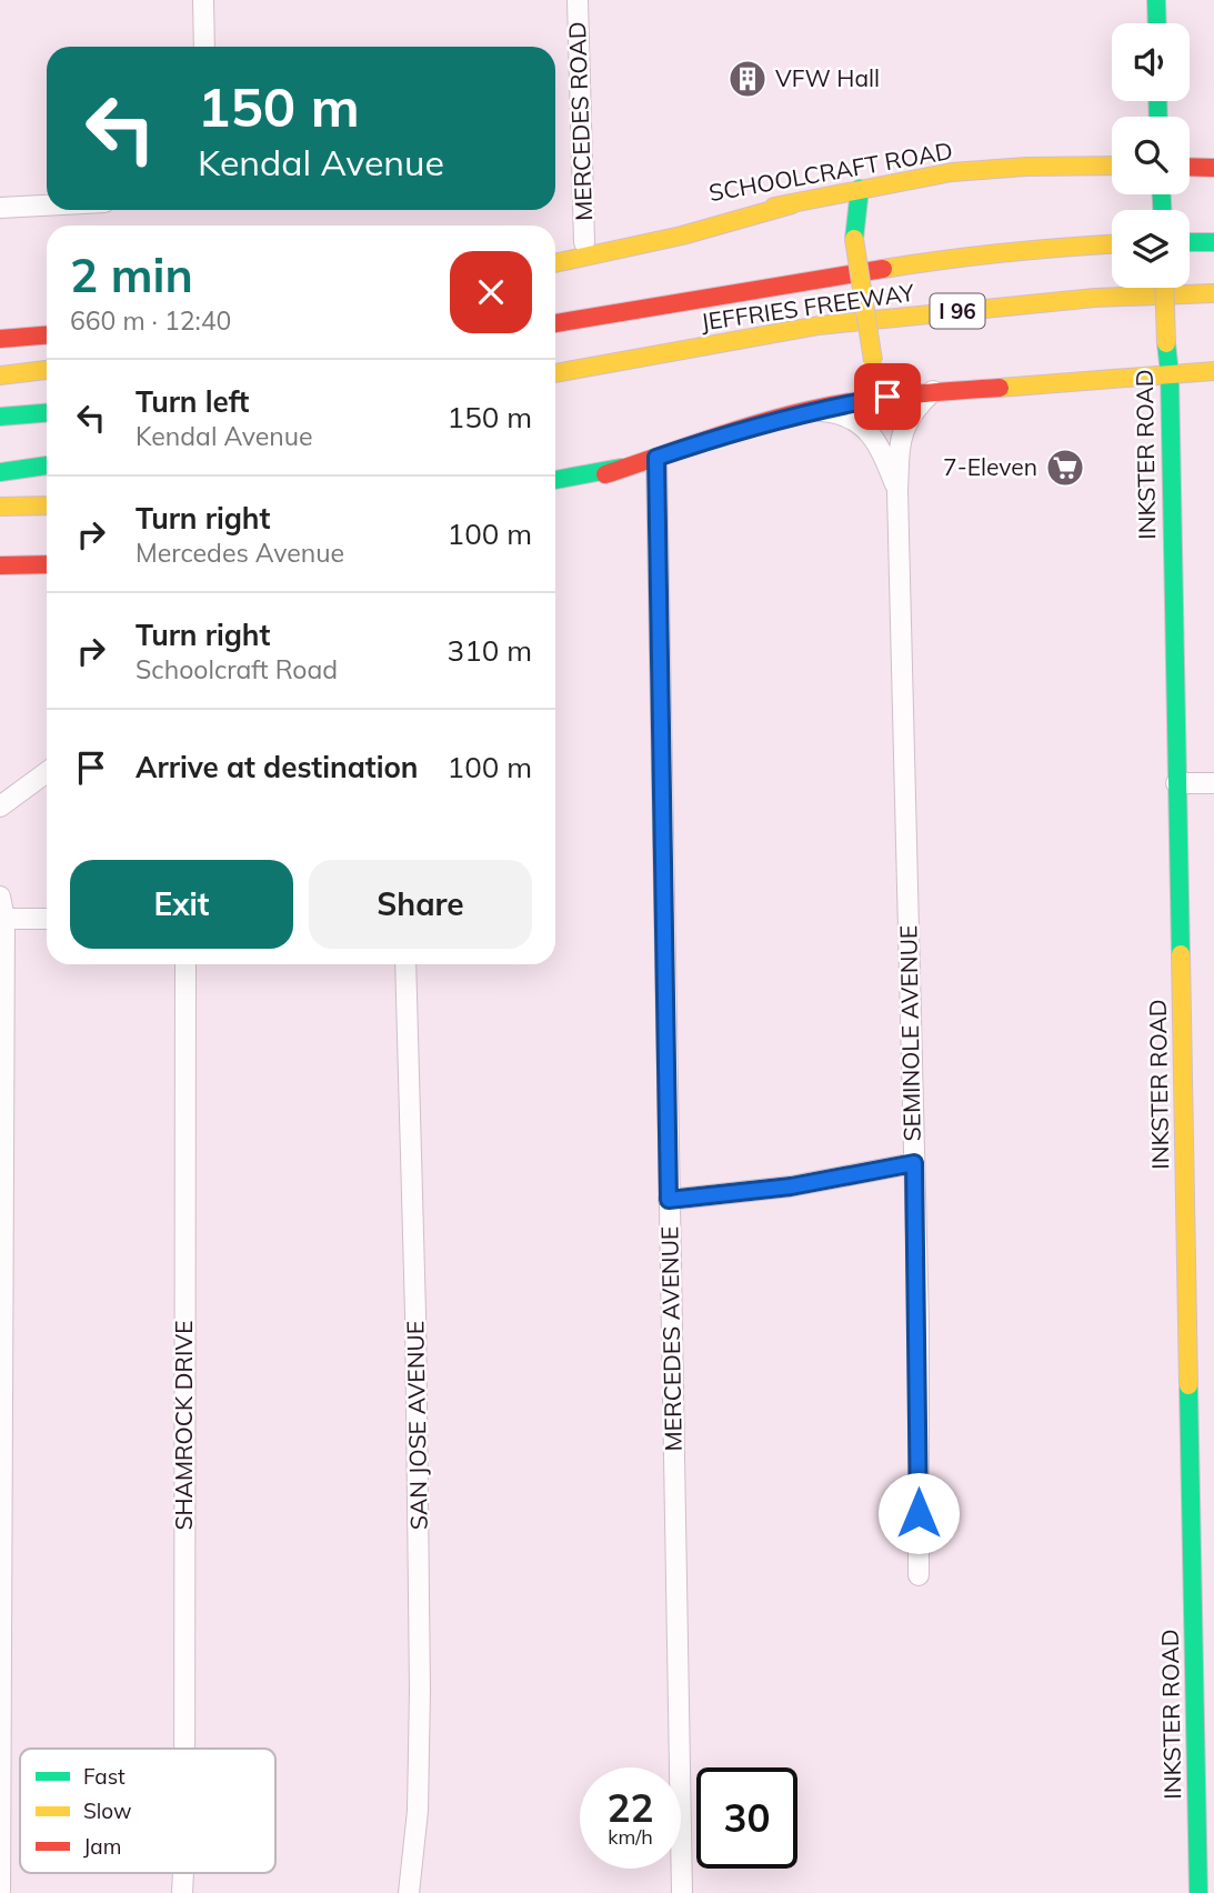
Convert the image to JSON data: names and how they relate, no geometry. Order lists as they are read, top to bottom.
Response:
{
  "streets": {
    "main road": [
      "SCHOOLCRAFT ROAD",
      "JEFFRIES FREEWAY",
      "I 96",
      "INKSTER ROAD"
    ],
    "street": [
      "MERCEDES ROAD",
      "SEMINOLE AVENUE",
      "MERCEDES AVENUE",
      "SHAMROCK DRIVE",
      "SAN JOSE AVENUE"
    ]
  },
  "crossings": [
    ["MERCEDES ROAD", "SCHOOLCRAFT ROAD"]
  ],
  "places": {
    "building": ["VFW Hall"],
    "supermarket": ["7-Eleven"]
  },
  "legend": ["Fast", "Slow", "Jam"],
  "page": {
    "turn": ["150 m", "Kendal Avenue"],
    "heading": ["2 min", "660 m · 12:40"],
    "list": [
      {
        "name": "Turn left",
        "note": "Kendal Avenue",
        "value": "150 m"
      },
      {
        "name": "Turn right",
        "note": "Mercedes Avenue",
        "value": "100 m"
      },
      {
        "name": "Turn right",
        "note": "Schoolcraft Road",
        "value": "310 m"
      },
      {
        "name": "Arrive at destination",
        "value": "100 m"
      }
    ],
    "buttons": ["Exit", "Share"],
    "speed": "22 km/h",
    "limit": "30"
  }
}
